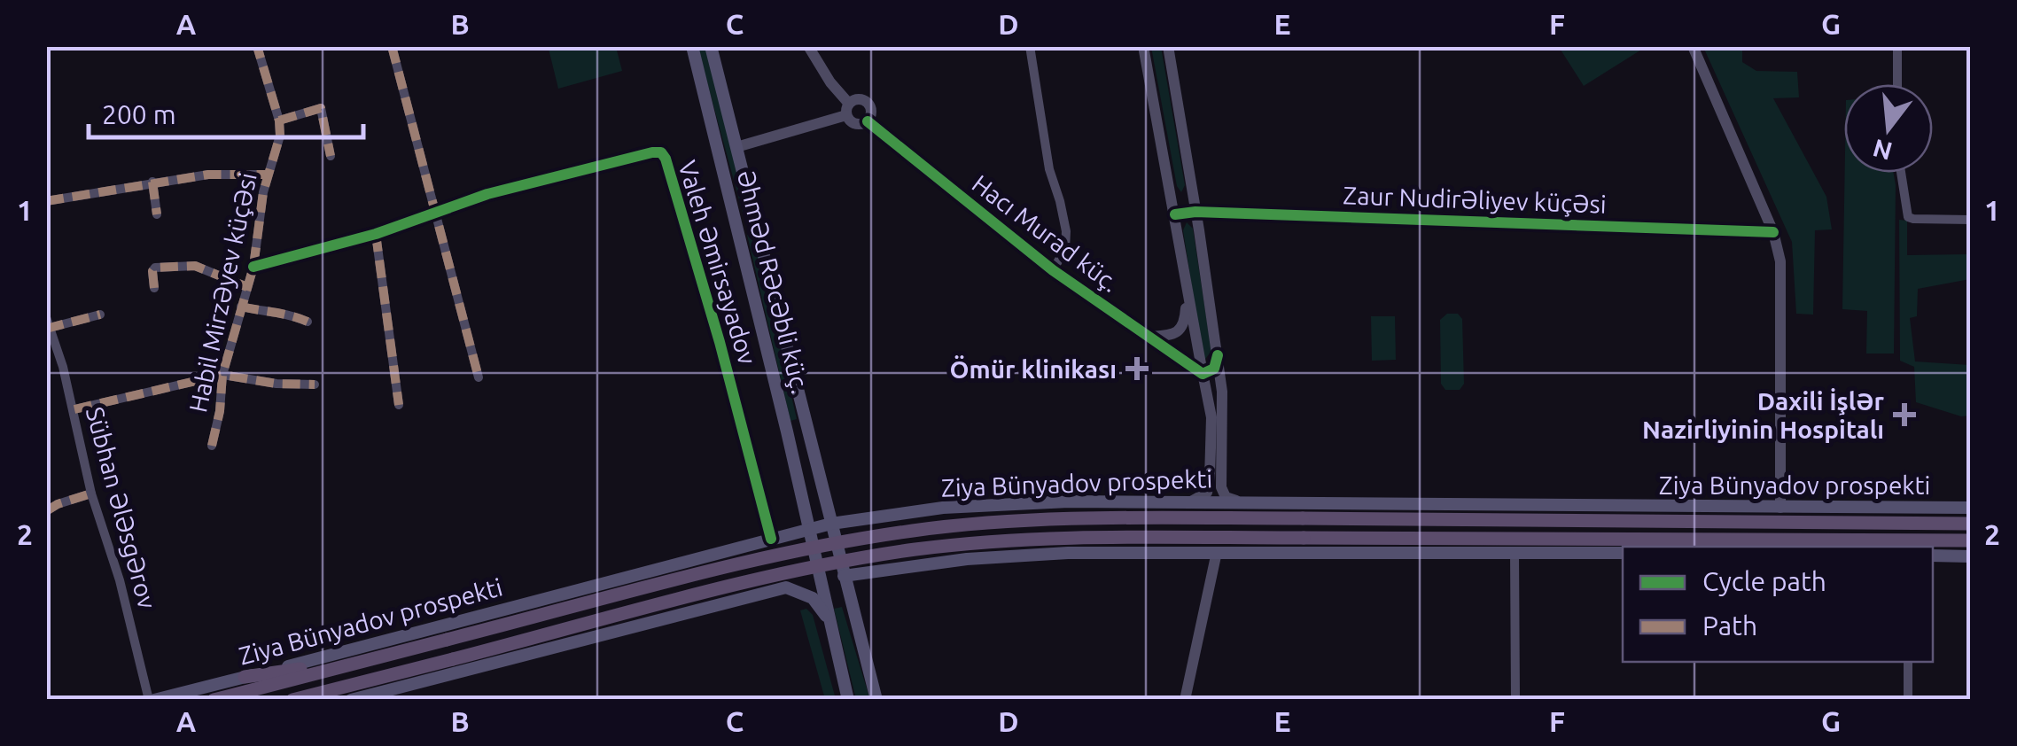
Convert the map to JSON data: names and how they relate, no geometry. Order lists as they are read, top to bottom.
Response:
{
  "streets": {
    "main road": ["Əhməd Rəcəbli küç.", "Ziya Bünyadov prospekti"],
    "street": [
      "Zaur Nudirəliyev küçəsi",
      "Hacı Murad küç.",
      "Valeh Əmirsayadov",
      "Habil Mirzəyev küçəsi",
      "Sübhan Ələsgərov"
    ]
  },
  "crossings": [
    ["Valeh Əmirsayadov", "Habil Mirzəyev küçəsi"],
    ["Valeh Əmirsayadov", "Ziya Bünyadov prospekti"],
    ["Əhməd Rəcəbli küç.", "Ziya Bünyadov prospekti"],
    ["Ziya Bünyadov prospekti", "Sübhan Ələsgərov"]
  ],
  "places": {
    "health": ["Ömür klinikası", "Daxili İşlər Nazirliyinin Hospitalı"]
  },
  "legend": ["Cycle path", "Path"],
  "scale_bar": "200 m",
  "north": "bottom",
  "grid": {
    "columns": [
      "A",
      "B",
      "C",
      "D",
      "E",
      "F",
      "G"
    ],
    "rows": ["1", "2"]
  }
}
